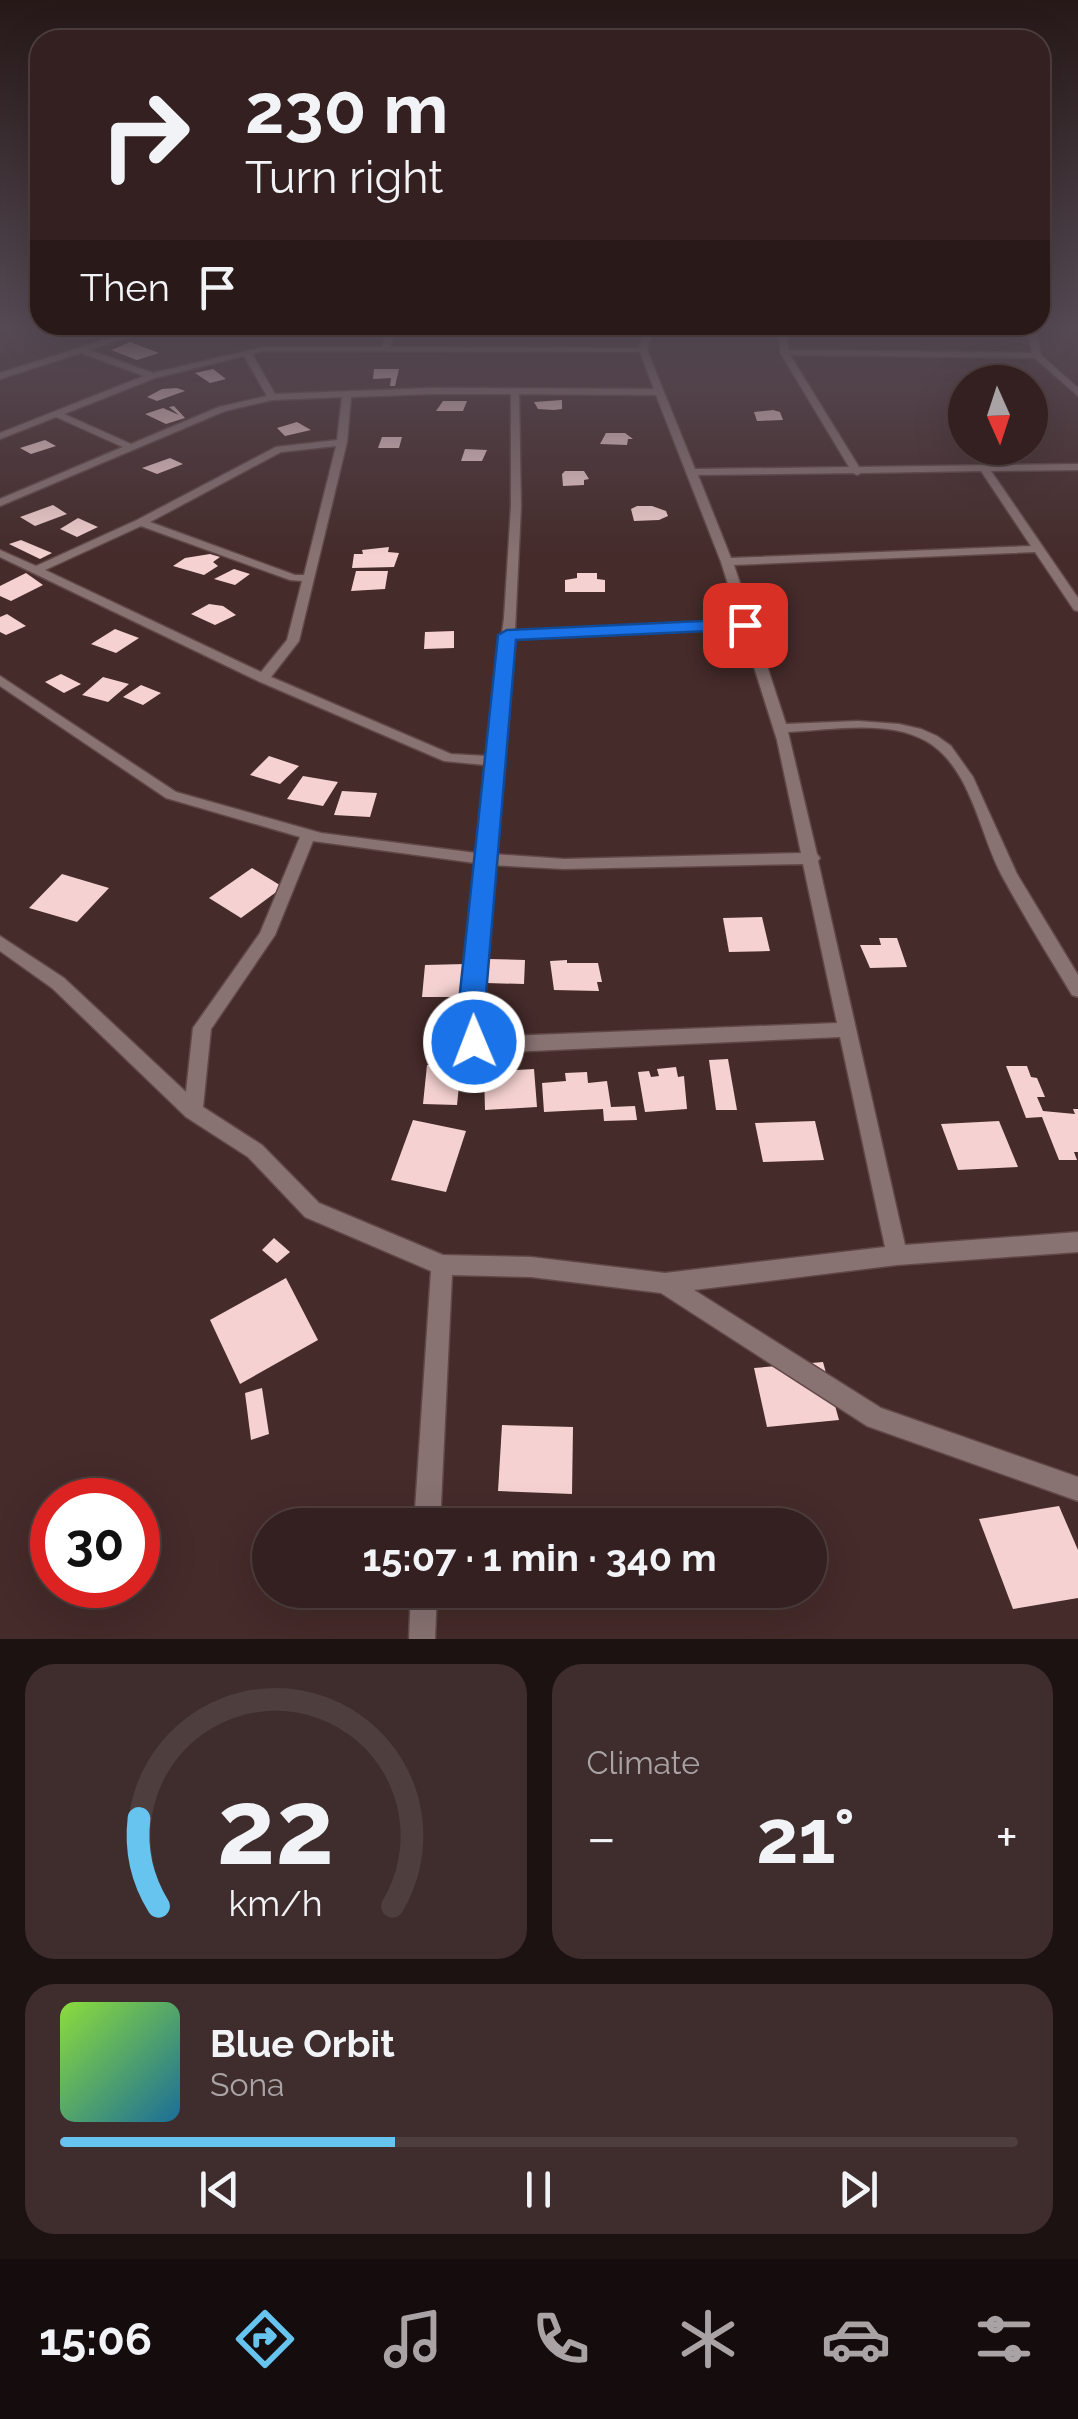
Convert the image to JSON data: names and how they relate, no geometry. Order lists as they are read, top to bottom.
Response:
{
  "north": "bottom",
  "page": {
    "turn": ["230 m", "Turn right"],
    "then": "Then",
    "limit": "30",
    "trip": "15:07 · 1 min · 340 m",
    "tile": "Climate",
    "heat": ["−", "21°", "+"],
    "song": ["Blue Orbit", "Sona"],
    "tabs": "15:06",
    "gauge": ["22", "km/h"]
  }
}
